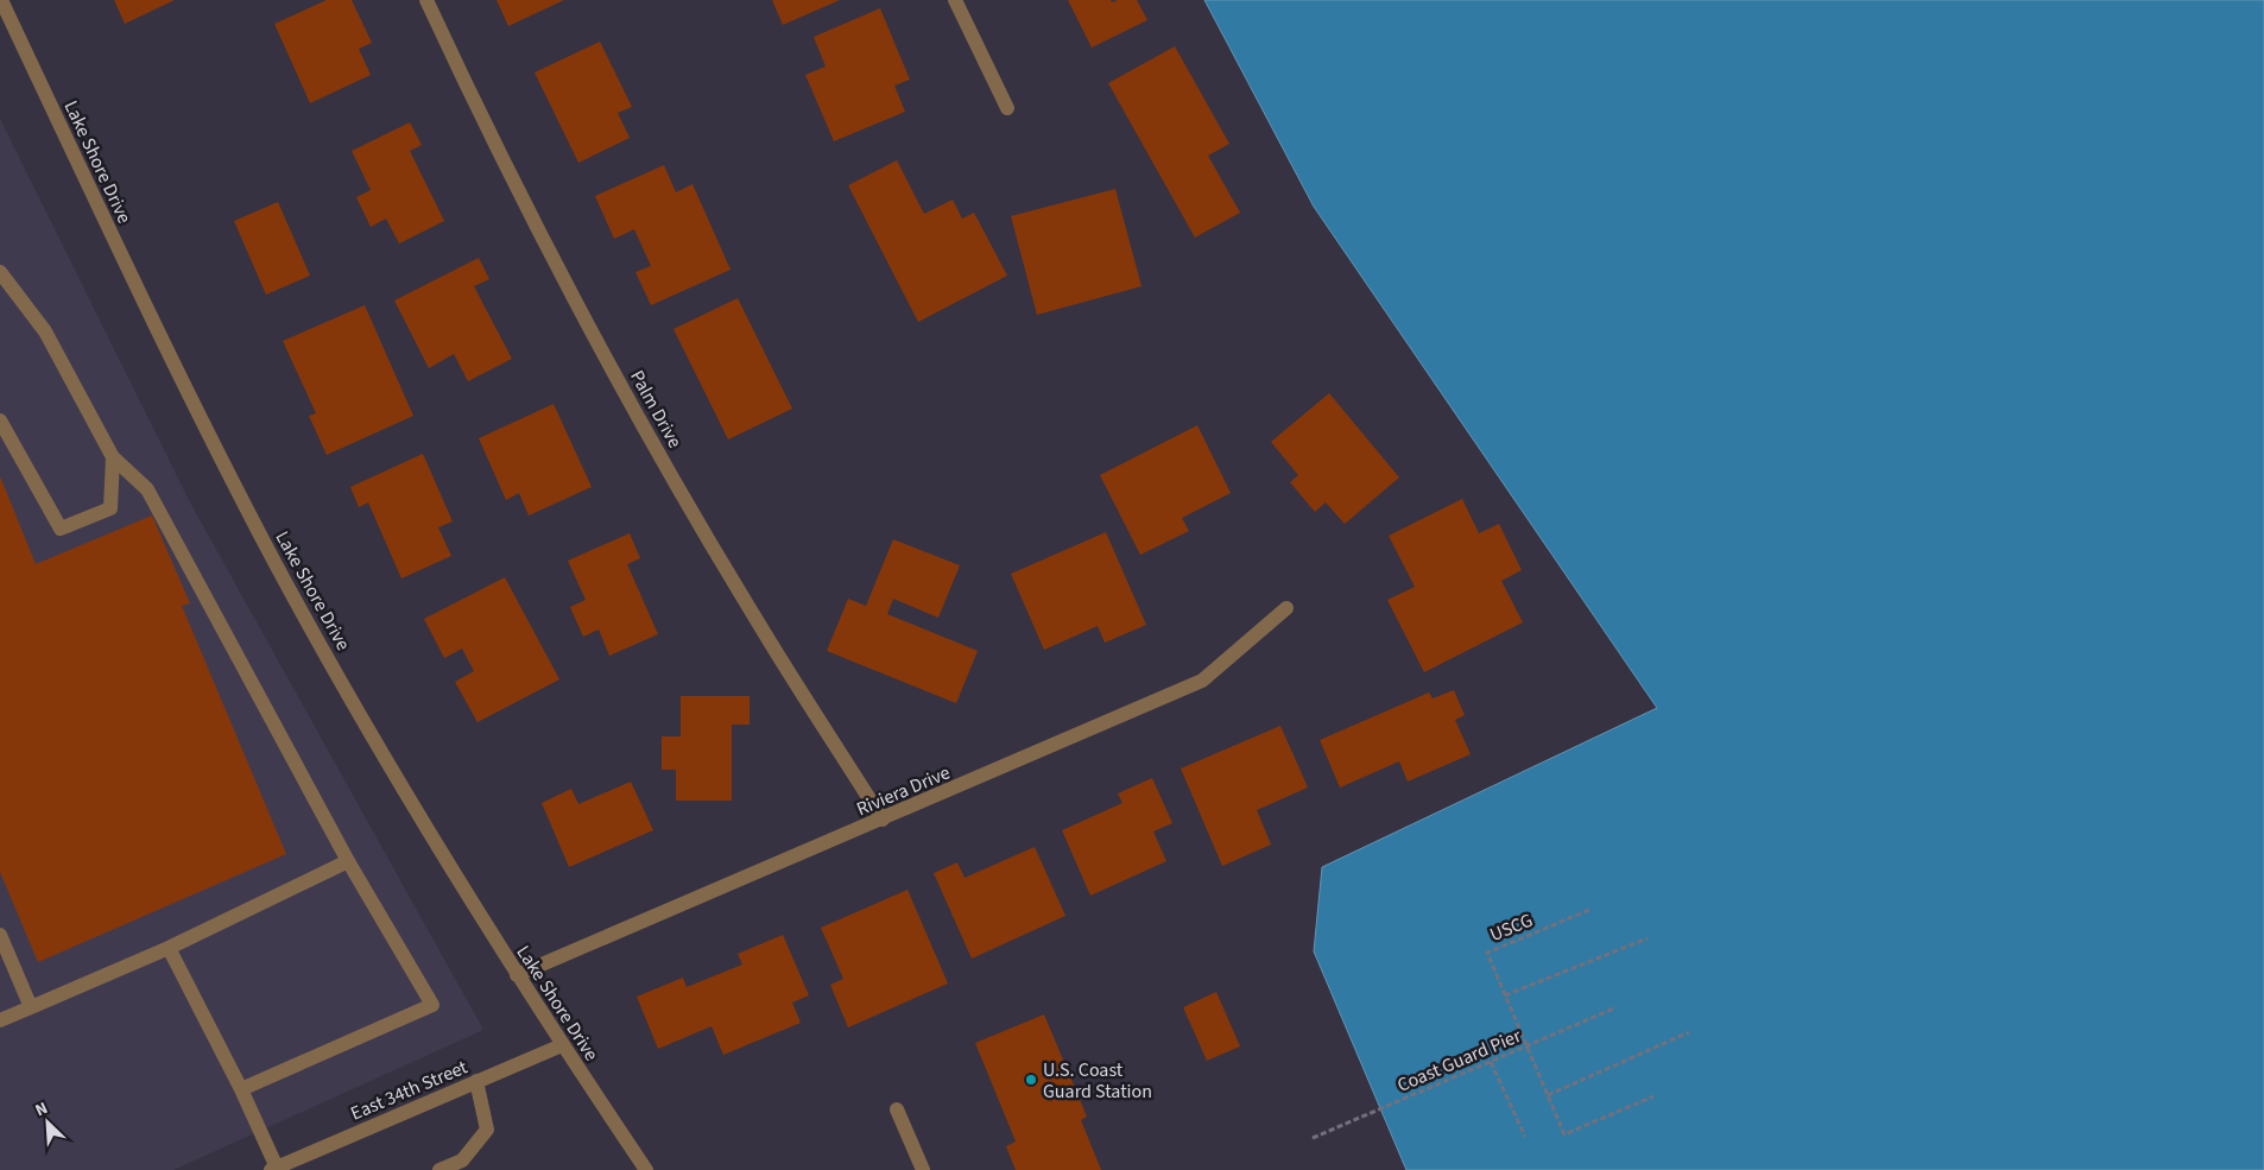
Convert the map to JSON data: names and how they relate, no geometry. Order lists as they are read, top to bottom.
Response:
{
  "streets": {
    "street": [
      "Lake Shore Drive",
      "Palm Drive",
      "Riviera Drive",
      "East 34th Street"
    ],
    "path": ["USCG", "Coast Guard Pier"]
  },
  "crossings": [
    ["Lake Shore Drive", "Riviera Drive"],
    ["Lake Shore Drive", "East 34th Street"],
    ["Palm Drive", "Riviera Drive"],
    ["USCG", "Coast Guard Pier"]
  ],
  "places": ["U.S. Coast Guard Station"],
  "north": "top left"
}
